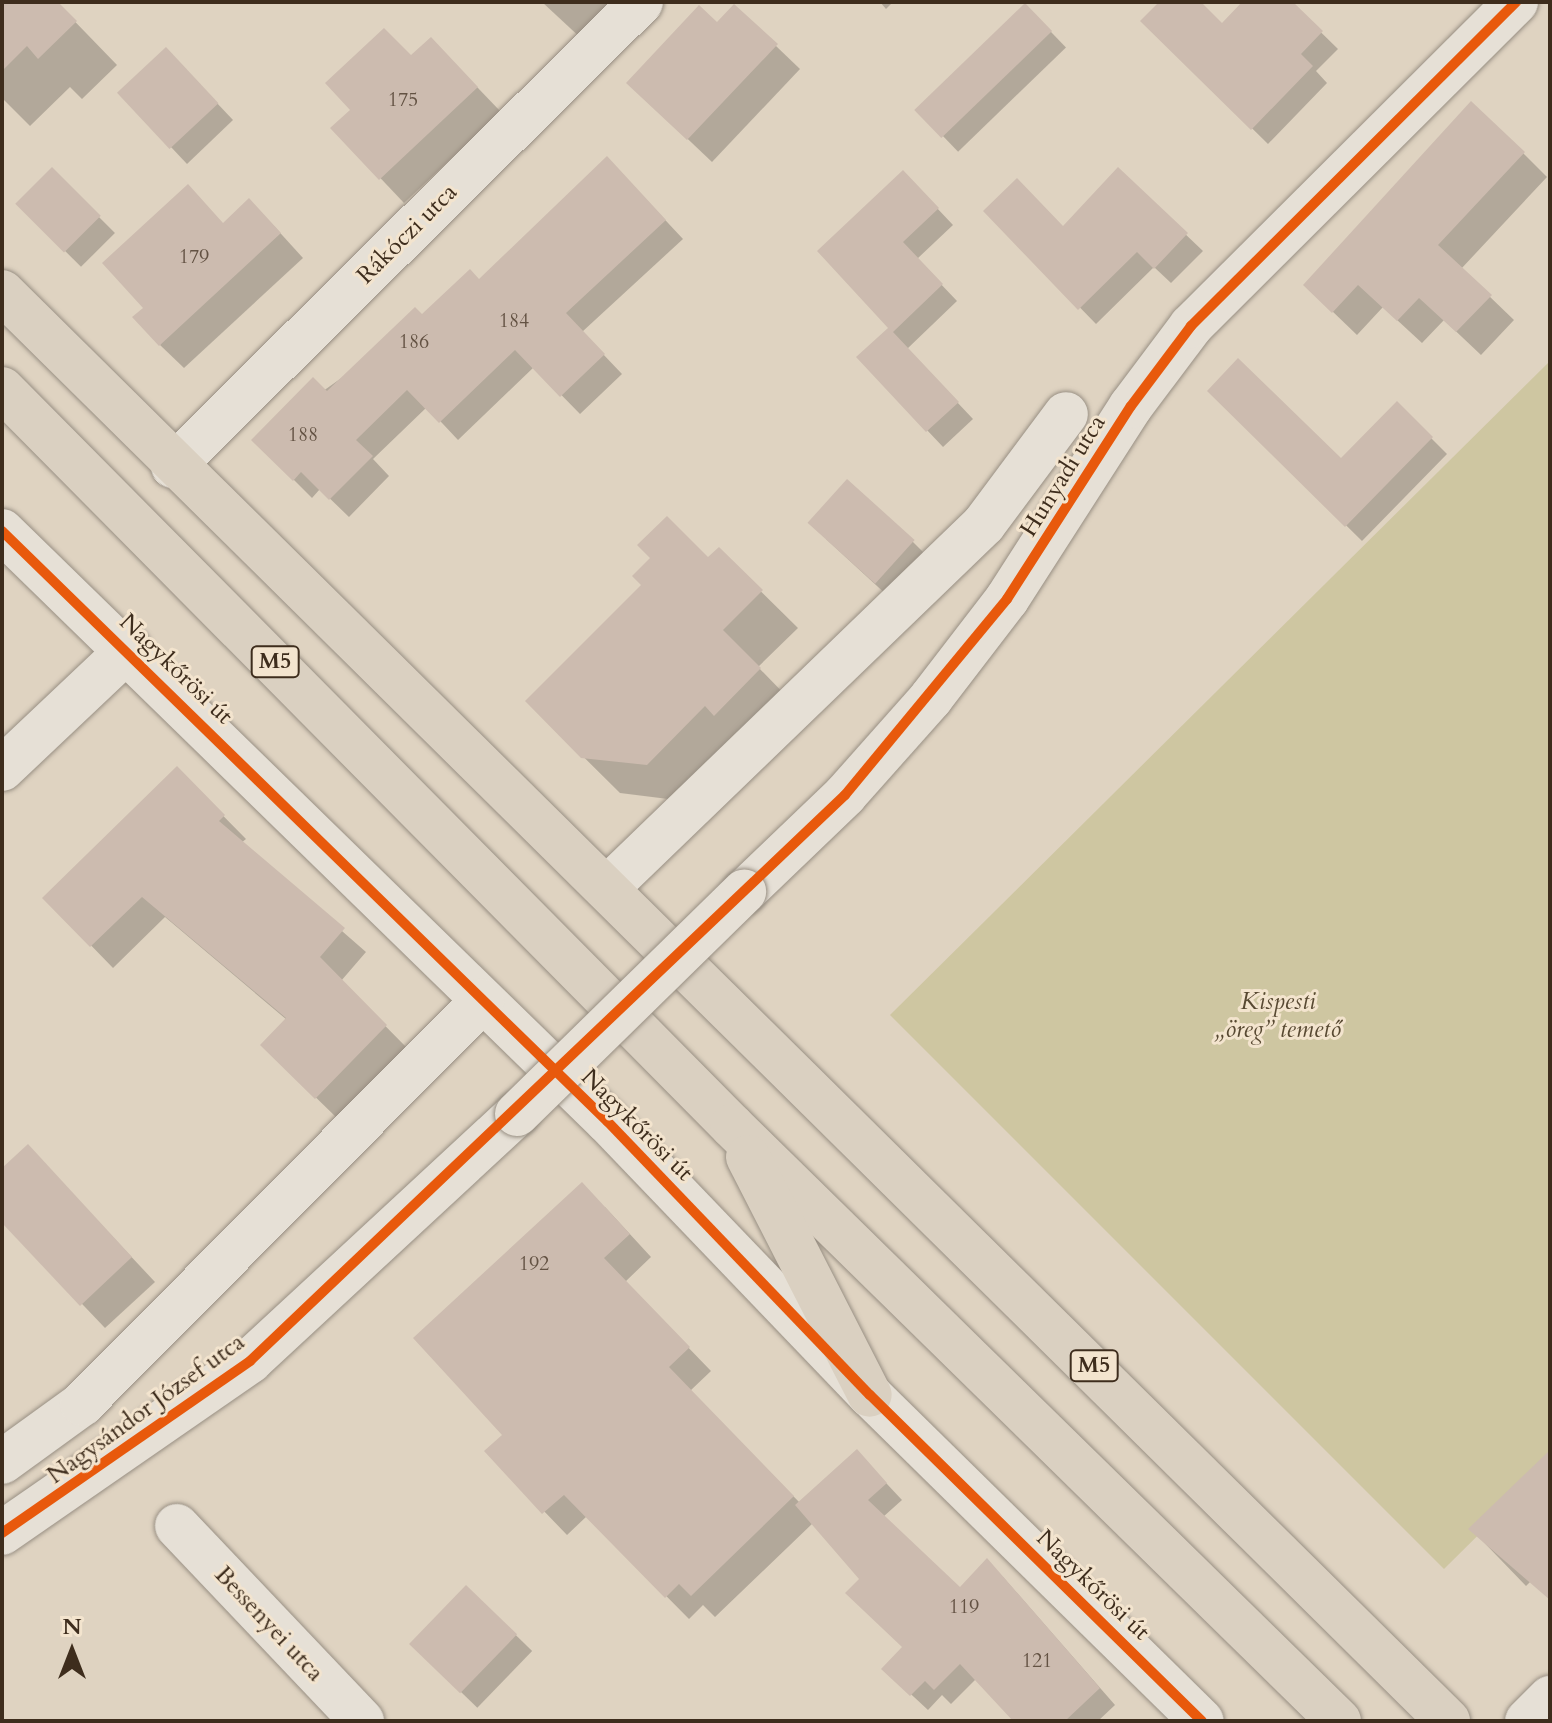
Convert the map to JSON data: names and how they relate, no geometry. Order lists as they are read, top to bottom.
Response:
{
  "streets": {
    "main road": ["M5"],
    "street": [
      "Rákóczi utca",
      "Hunyadi utca",
      "Nagykőrösi út",
      "Nagysándor József utca",
      "Bessenyei utca"
    ]
  },
  "crossings": [
    ["Rákóczi utca", "M5"],
    ["Hunyadi utca", "M5"],
    ["Hunyadi utca", "Nagysándor József utca"],
    ["Nagykőrösi út", "Nagysándor József utca"]
  ],
  "parks": ["Kispesti „öreg” temető"],
  "house_numbers": [
    "175",
    "179",
    "184",
    "186",
    "188",
    "192",
    "119",
    "121"
  ],
  "north": "top"
}
